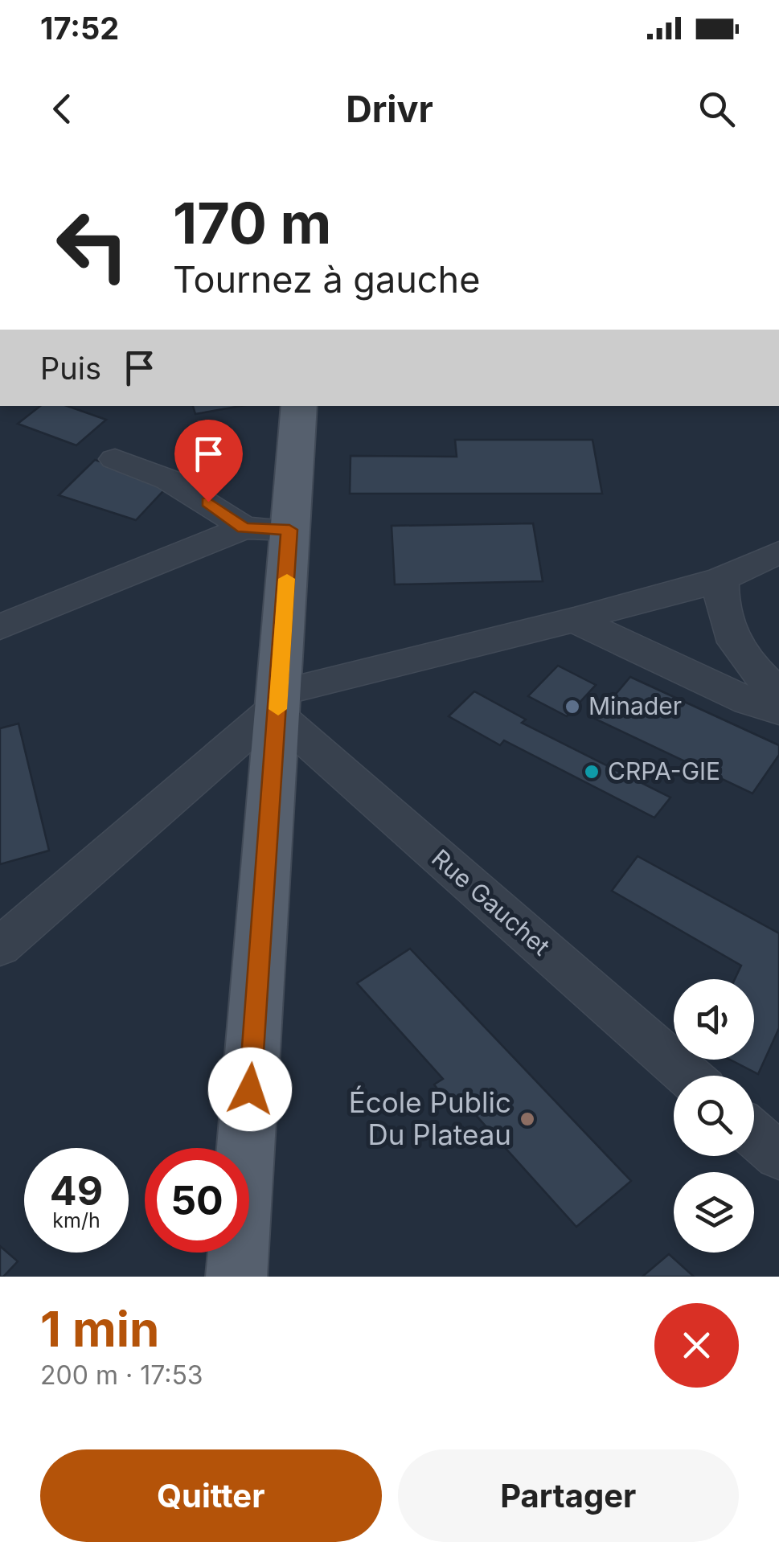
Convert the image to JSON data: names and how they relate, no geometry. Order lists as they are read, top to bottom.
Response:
{
  "streets": {
    "street": ["Rue Gauchet"]
  },
  "places": ["Minader", "CRPA-GIE", "École Public Du Plateau"],
  "page": {
    "status": "17:52",
    "header": "Drivr",
    "turn": ["170 m", "Tournez à gauche"],
    "then": "Puis",
    "speed": "49 km/h",
    "limit": "50",
    "heading": ["1 min", "200 m · 17:53"],
    "buttons": ["Quitter", "Partager"]
  }
}
